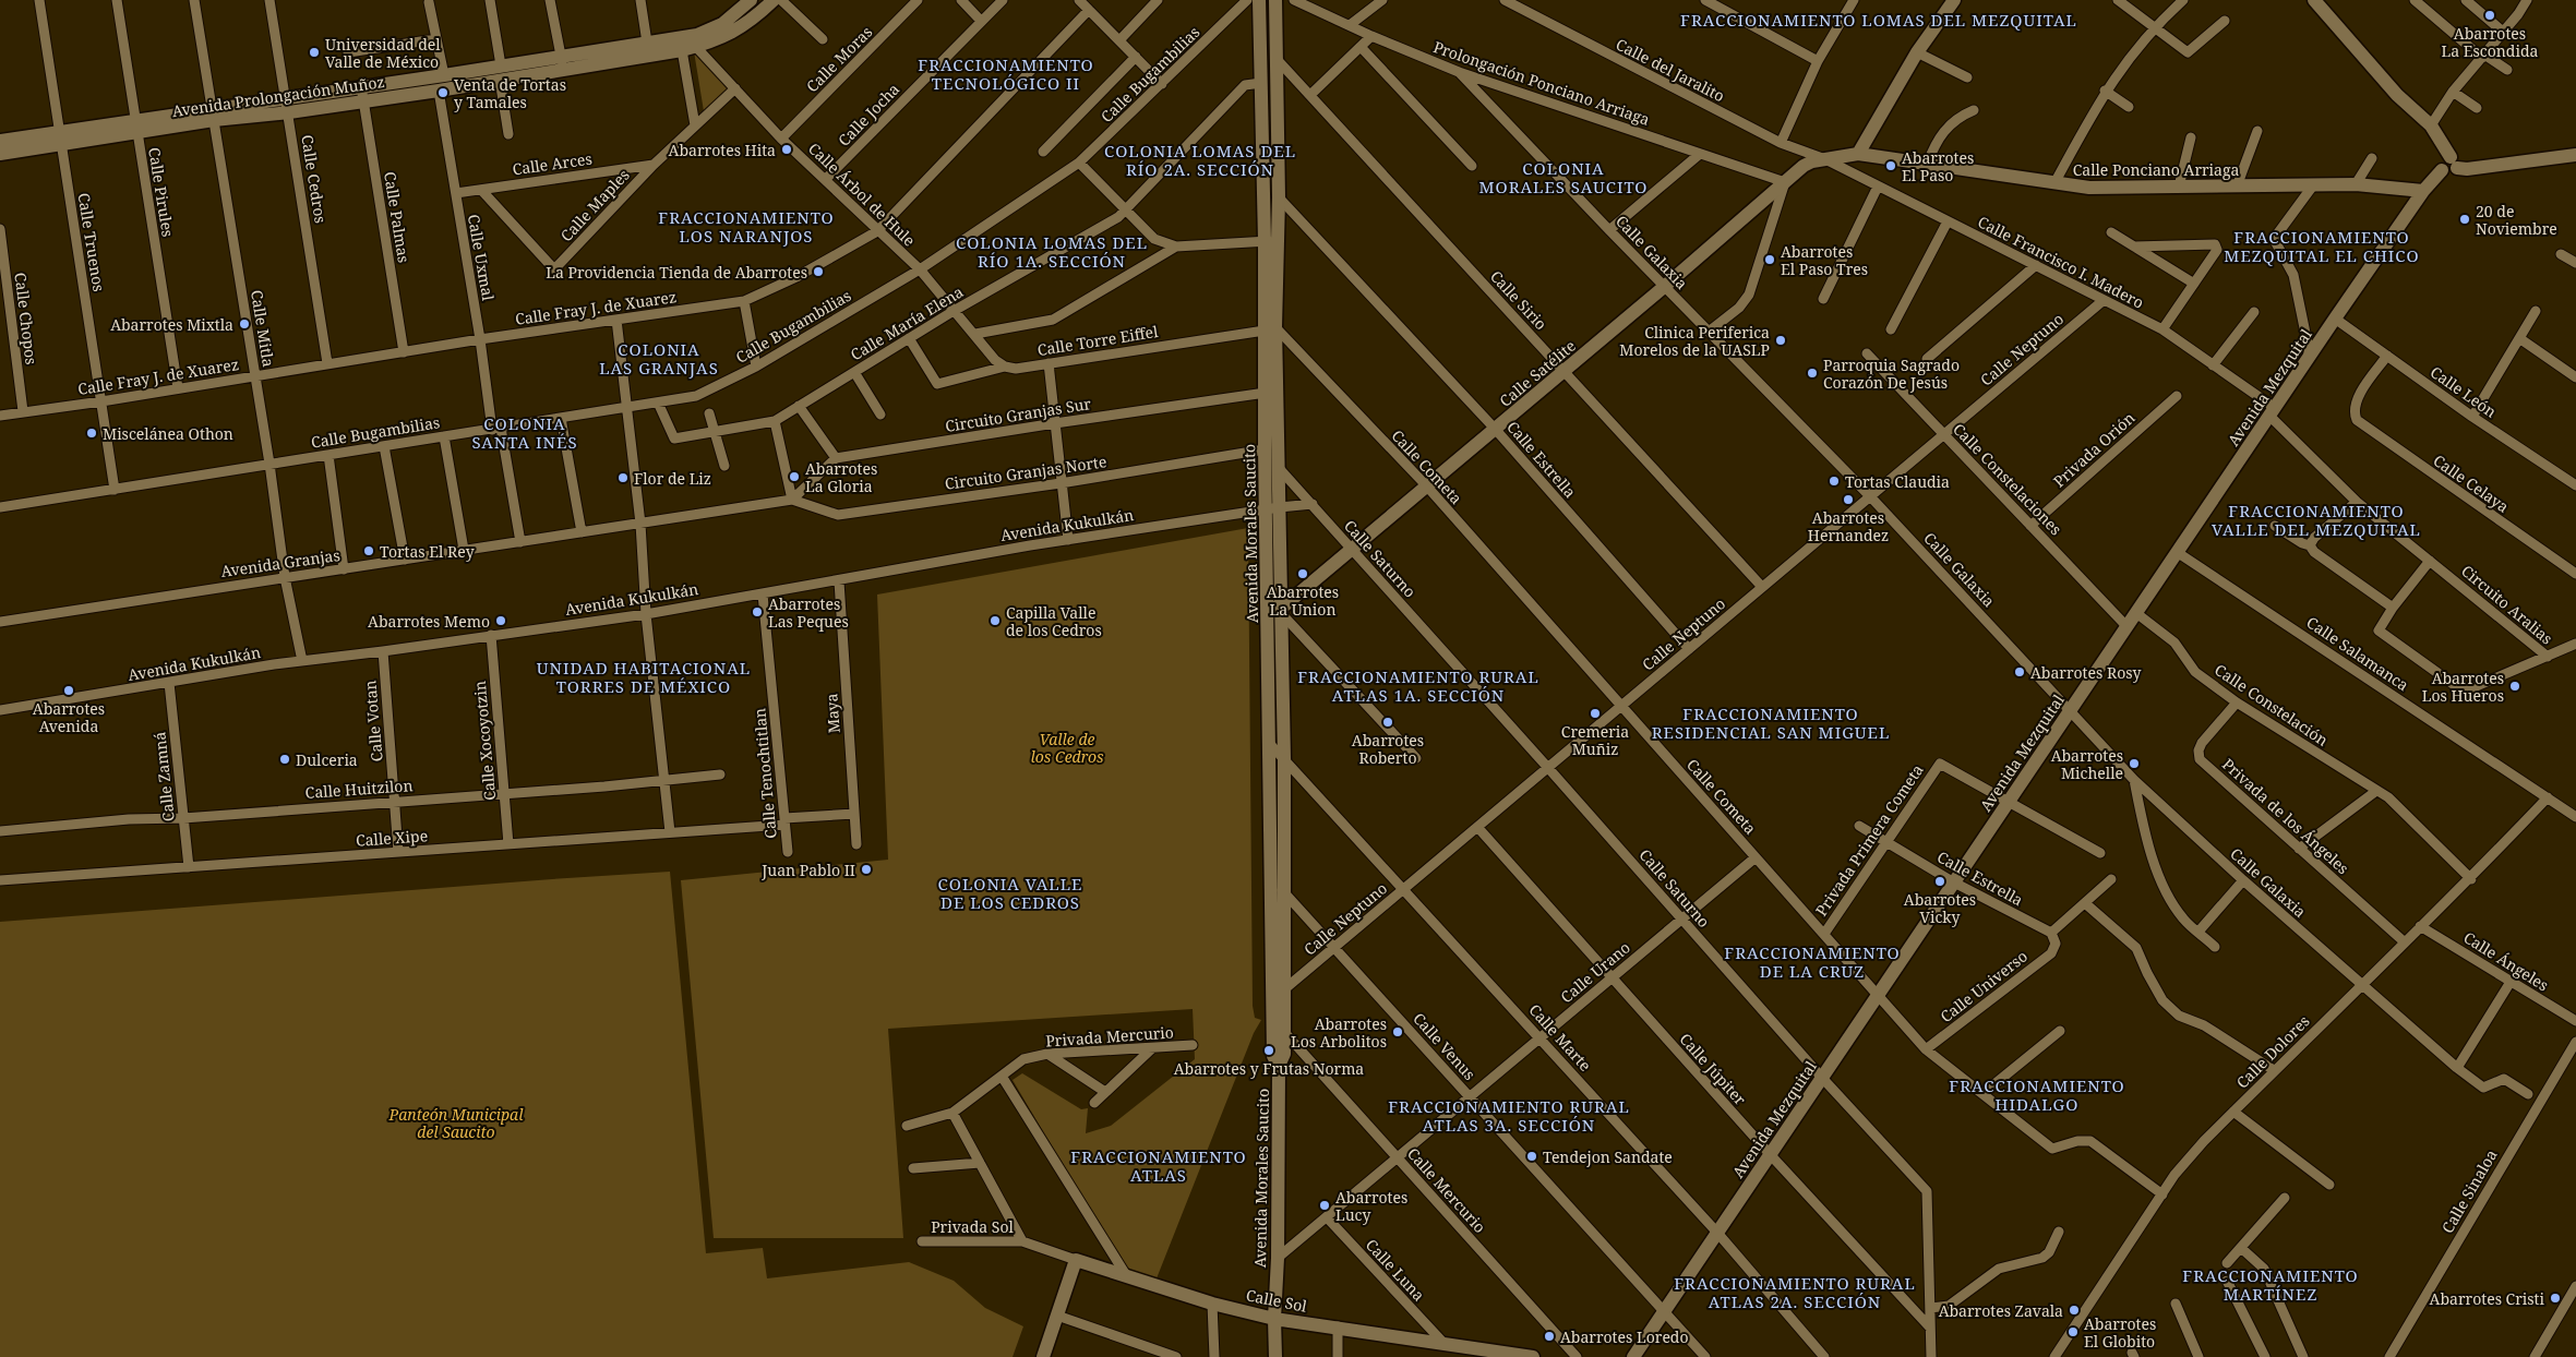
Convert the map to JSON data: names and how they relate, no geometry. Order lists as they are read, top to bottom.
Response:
{
  "streets": {
    "street": [
      "Calle Moras",
      "Calle del Jaralito",
      "Calle Bugambilias",
      "Prolongación Ponciano Arriaga",
      "Avenida Prolongación Muñoz",
      "Calle Jocha",
      "Calle Arces",
      "Calle Ponciano Arriaga",
      "Calle Cedros",
      "Calle Pirules",
      "Calle Árbol de Hule",
      "Calle Maples",
      "Calle Palmas",
      "Calle Truenos",
      "Calle Galaxia",
      "Calle Uxmal",
      "Calle Francisco I. Madero",
      "Calle Sirio",
      "Calle Fray J. de Xuarez",
      "Calle Chopos",
      "Calle María Elena",
      "Calle Mitla",
      "Calle Torre Eiffel",
      "Calle Neptuno",
      "Calle Satélite",
      "Avenida Mezquital",
      "Calle León",
      "Circuito Granjas Sur",
      "Privada Orión",
      "Calle Estrella",
      "Calle Cometa",
      "Circuito Granjas Norte",
      "Calle Constelaciones",
      "Calle Celaya",
      "Avenida Kukulkán",
      "Avenida Morales Saucito",
      "Calle Saturno",
      "Avenida Granjas",
      "Circuito Aralias",
      "Calle Salamanca",
      "Calle Constelación",
      "Maya",
      "Calle Votan",
      "Calle Xocoyotzin",
      "Calle Tenochtitlan",
      "Calle Zamná",
      "Calle Huitzilon",
      "Privada de los Ángeles",
      "Calle Xipe",
      "Privada Primera Cometa",
      "Calle Ángeles",
      "Calle Urano",
      "Calle Universo",
      "Privada Mercurio",
      "Calle Marte",
      "Calle Venus",
      "Calle Dolores",
      "Calle Júpiter",
      "Calle Mercurio",
      "Calle Sinaloa",
      "Privada Sol",
      "Calle Luna",
      "Calle Sol"
    ]
  },
  "crossings": [
    ["Calle Moras", "Calle Árbol de Hule"],
    ["Calle del Jaralito", "Calle Ponciano Arriaga"],
    ["Calle del Jaralito", "Calle Francisco I. Madero"],
    ["Calle del Jaralito", "Calle Satélite"],
    ["Calle Bugambilias", "Calle Árbol de Hule"],
    ["Calle Bugambilias", "Calle Truenos"],
    ["Calle Bugambilias", "Calle Uxmal"],
    ["Calle Bugambilias", "Calle María Elena"],
    ["Calle Bugambilias", "Calle Mitla"],
    ["Prolongación Ponciano Arriaga", "Calle Galaxia"],
    ["Prolongación Ponciano Arriaga", "Calle Satélite"],
    ["Avenida Prolongación Muñoz", "Calle Cedros"],
    ["Avenida Prolongación Muñoz", "Calle Pirules"],
    ["Avenida Prolongación Muñoz", "Calle Árbol de Hule"],
    ["Avenida Prolongación Muñoz", "Calle Palmas"],
    ["Avenida Prolongación Muñoz", "Calle Truenos"],
    ["Avenida Prolongación Muñoz", "Calle Uxmal"],
    ["Avenida Prolongación Muñoz", "Calle Mitla"],
    ["Calle Jocha", "Calle Árbol de Hule"],
    ["Calle Arces", "Calle Maples"],
    ["Calle Arces", "Calle Uxmal"],
    ["Calle Ponciano Arriaga", "Calle Francisco I. Madero"],
    ["Calle Ponciano Arriaga", "Calle Satélite"],
    ["Calle Ponciano Arriaga", "Avenida Mezquital"],
    ["Calle Cedros", "Calle Fray J. de Xuarez"],
    ["Calle Pirules", "Calle Fray J. de Xuarez"],
    ["Calle Árbol de Hule", "Calle Maples"],
    ["Calle Árbol de Hule", "Calle Fray J. de Xuarez"],
    ["Calle Árbol de Hule", "Calle María Elena"],
    ["Calle Árbol de Hule", "Calle Torre Eiffel"],
    ["Calle Palmas", "Calle Fray J. de Xuarez"],
    ["Calle Truenos", "Calle Fray J. de Xuarez"],
    ["Calle Galaxia", "Calle Neptuno"],
    ["Calle Galaxia", "Calle Satélite"],
    ["Calle Galaxia", "Avenida Mezquital"],
    ["Calle Galaxia", "Calle Dolores"],
    ["Calle Uxmal", "Calle Fray J. de Xuarez"],
    ["Calle Uxmal", "Avenida Granjas"],
    ["Calle Francisco I. Madero", "Calle Neptuno"],
    ["Calle Francisco I. Madero", "Calle Satélite"],
    ["Calle Francisco I. Madero", "Avenida Mezquital"],
    ["Calle Francisco I. Madero", "Circuito Aralias"],
    ["Calle Sirio", "Calle Neptuno"],
    ["Calle Sirio", "Calle Satélite"],
    ["Calle Sirio", "Avenida Morales Saucito"],
    ["Calle Fray J. de Xuarez", "Calle Chopos"],
    ["Calle Fray J. de Xuarez", "Calle Mitla"],
    ["Calle María Elena", "Calle Torre Eiffel"],
    ["Calle María Elena", "Avenida Morales Saucito"],
    ["Calle Mitla", "Avenida Kukulkán"],
    ["Calle Mitla", "Avenida Granjas"],
    ["Calle Torre Eiffel", "Calle Cometa"],
    ["Calle Torre Eiffel", "Avenida Morales Saucito"],
    ["Calle Neptuno", "Calle Estrella"],
    ["Calle Neptuno", "Calle Cometa"],
    ["Calle Neptuno", "Calle Constelaciones"],
    ["Calle Neptuno", "Avenida Morales Saucito"],
    ["Calle Neptuno", "Calle Saturno"],
    ["Calle Neptuno", "Calle Marte"],
    ["Calle Neptuno", "Calle Venus"],
    ["Calle Neptuno", "Calle Júpiter"],
    ["Calle Satélite", "Calle Estrella"],
    ["Calle Satélite", "Calle Cometa"],
    ["Calle Satélite", "Avenida Morales Saucito"],
    ["Calle Satélite", "Calle Saturno"],
    ["Avenida Mezquital", "Calle León"],
    ["Avenida Mezquital", "Calle Estrella"],
    ["Avenida Mezquital", "Calle Cometa"],
    ["Avenida Mezquital", "Calle Constelaciones"],
    ["Avenida Mezquital", "Calle Saturno"],
    ["Avenida Mezquital", "Circuito Aralias"],
    ["Avenida Mezquital", "Calle Salamanca"],
    ["Avenida Mezquital", "Calle Constelación"],
    ["Avenida Mezquital", "Privada Primera Cometa"],
    ["Avenida Mezquital", "Calle Marte"],
    ["Avenida Mezquital", "Calle Venus"],
    ["Avenida Mezquital", "Calle Júpiter"],
    ["Calle León", "Calle Celaya"],
    ["Circuito Granjas Sur", "Avenida Morales Saucito"],
    ["Privada Orión", "Calle Constelaciones"],
    ["Calle Estrella", "Avenida Morales Saucito"],
    ["Calle Estrella", "Privada Primera Cometa"],
    ["Calle Estrella", "Calle Universo"],
    ["Calle Cometa", "Avenida Morales Saucito"],
    ["Calle Cometa", "Privada Primera Cometa"],
    ["Calle Cometa", "Calle Urano"],
    ["Calle Cometa", "Calle Universo"],
    ["Calle Cometa", "Calle Dolores"],
    ["Circuito Granjas Norte", "Avenida Morales Saucito"],
    ["Circuito Granjas Norte", "Avenida Granjas"],
    ["Avenida Kukulkán", "Avenida Morales Saucito"],
    ["Avenida Kukulkán", "Maya"],
    ["Avenida Kukulkán", "Calle Votan"],
    ["Avenida Kukulkán", "Calle Xocoyotzin"],
    ["Avenida Kukulkán", "Calle Tenochtitlan"],
    ["Avenida Kukulkán", "Calle Zamná"],
    ["Avenida Morales Saucito", "Calle Saturno"],
    ["Avenida Morales Saucito", "Calle Urano"],
    ["Avenida Morales Saucito", "Calle Marte"],
    ["Avenida Morales Saucito", "Calle Venus"],
    ["Avenida Morales Saucito", "Calle Mercurio"],
    ["Avenida Morales Saucito", "Calle Sol"],
    ["Calle Saturno", "Calle Urano"],
    ["Calle Saturno", "Calle Júpiter"],
    ["Calle Salamanca", "Calle Dolores"],
    ["Calle Constelación", "Privada de los Ángeles"],
    ["Calle Constelación", "Calle Dolores"],
    ["Maya", "Calle Xipe"],
    ["Calle Votan", "Calle Huitzilon"],
    ["Calle Votan", "Calle Xipe"],
    ["Calle Xocoyotzin", "Calle Huitzilon"],
    ["Calle Xocoyotzin", "Calle Xipe"],
    ["Calle Tenochtitlan", "Calle Xipe"],
    ["Calle Zamná", "Calle Huitzilon"],
    ["Calle Zamná", "Calle Xipe"],
    ["Privada de los Ángeles", "Calle Dolores"],
    ["Calle Ángeles", "Calle Dolores"],
    ["Calle Urano", "Calle Marte"],
    ["Calle Urano", "Calle Venus"],
    ["Calle Urano", "Calle Júpiter"],
    ["Calle Urano", "Calle Mercurio"],
    ["Calle Urano", "Calle Luna"],
    ["Privada Sol", "Calle Sol"],
    ["Calle Luna", "Calle Sol"]
  ],
  "districts": [
    "FRACCIONAMIENTO LOMAS DEL MEZQUITAL",
    "FRACCIONAMIENTO TECNOLÓGICO II",
    "COLONIA LOMAS DEL RÍO 2A. SECCIÓN",
    "COLONIA MORALES SAUCITO",
    "FRACCIONAMIENTO LOS NARANJOS",
    "FRACCIONAMIENTO MEZQUITAL EL CHICO",
    "COLONIA LOMAS DEL RÍO 1A. SECCIÓN",
    "COLONIA LAS GRANJAS",
    "COLONIA SANTA INÉS",
    "FRACCIONAMIENTO VALLE DEL MEZQUITAL",
    "UNIDAD HABITACIONAL TORRES DE MÉXICO",
    "FRACCIONAMIENTO RURAL ATLAS 1A. SECCIÓN",
    "FRACCIONAMIENTO RESIDENCIAL SAN MIGUEL",
    "COLONIA VALLE DE LOS CEDROS",
    "FRACCIONAMIENTO DE LA CRUZ",
    "FRACCIONAMIENTO HIDALGO",
    "FRACCIONAMIENTO RURAL ATLAS 3A. SECCIÓN",
    "FRACCIONAMIENTO ATLAS",
    "FRACCIONAMIENTO MARTÍNEZ",
    "FRACCIONAMIENTO RURAL ATLAS 2A. SECCIÓN"
  ],
  "parks": ["Valle de los Cedros", "Panteón Municipal del Saucito"],
  "places": [
    "Abarrotes La Escondida",
    "Universidad del Valle de México",
    "Venta de Tortas y Tamales",
    "Abarrotes Hita",
    "Abarrotes El Paso",
    "20 de Noviembre",
    "Abarrotes El Paso Tres",
    "La Providencia Tienda de Abarrotes",
    "Abarrotes Mixtla",
    "Clinica Periferica Morelos de la UASLP",
    "Parroquia Sagrado Corazón De Jesús",
    "Miscelánea Othon",
    "Abarrotes La Gloria",
    "Flor de Liz",
    "Tortas Claudia",
    "Abarrotes Hernandez",
    "Tortas El Rey",
    "Abarrotes La Union",
    "Abarrotes Las Peques",
    "Abarrotes Memo",
    "Capilla Valle de los Cedros",
    "Abarrotes Rosy",
    "Abarrotes Los Hueros",
    "Abarrotes Avenida",
    "Cremeria Muñiz",
    "Abarrotes Roberto",
    "Dulceria",
    "Abarrotes Michelle",
    "Juan Pablo II",
    "Abarrotes Vicky",
    "Abarrotes Los Arbolitos",
    "Abarrotes y Frutas Norma",
    "Tendejon Sandate",
    "Abarrotes Lucy",
    "Abarrotes Cristi",
    "Abarrotes Zavala",
    "Abarrotes El Globito",
    "Abarrotes Loredo"
  ]
}
